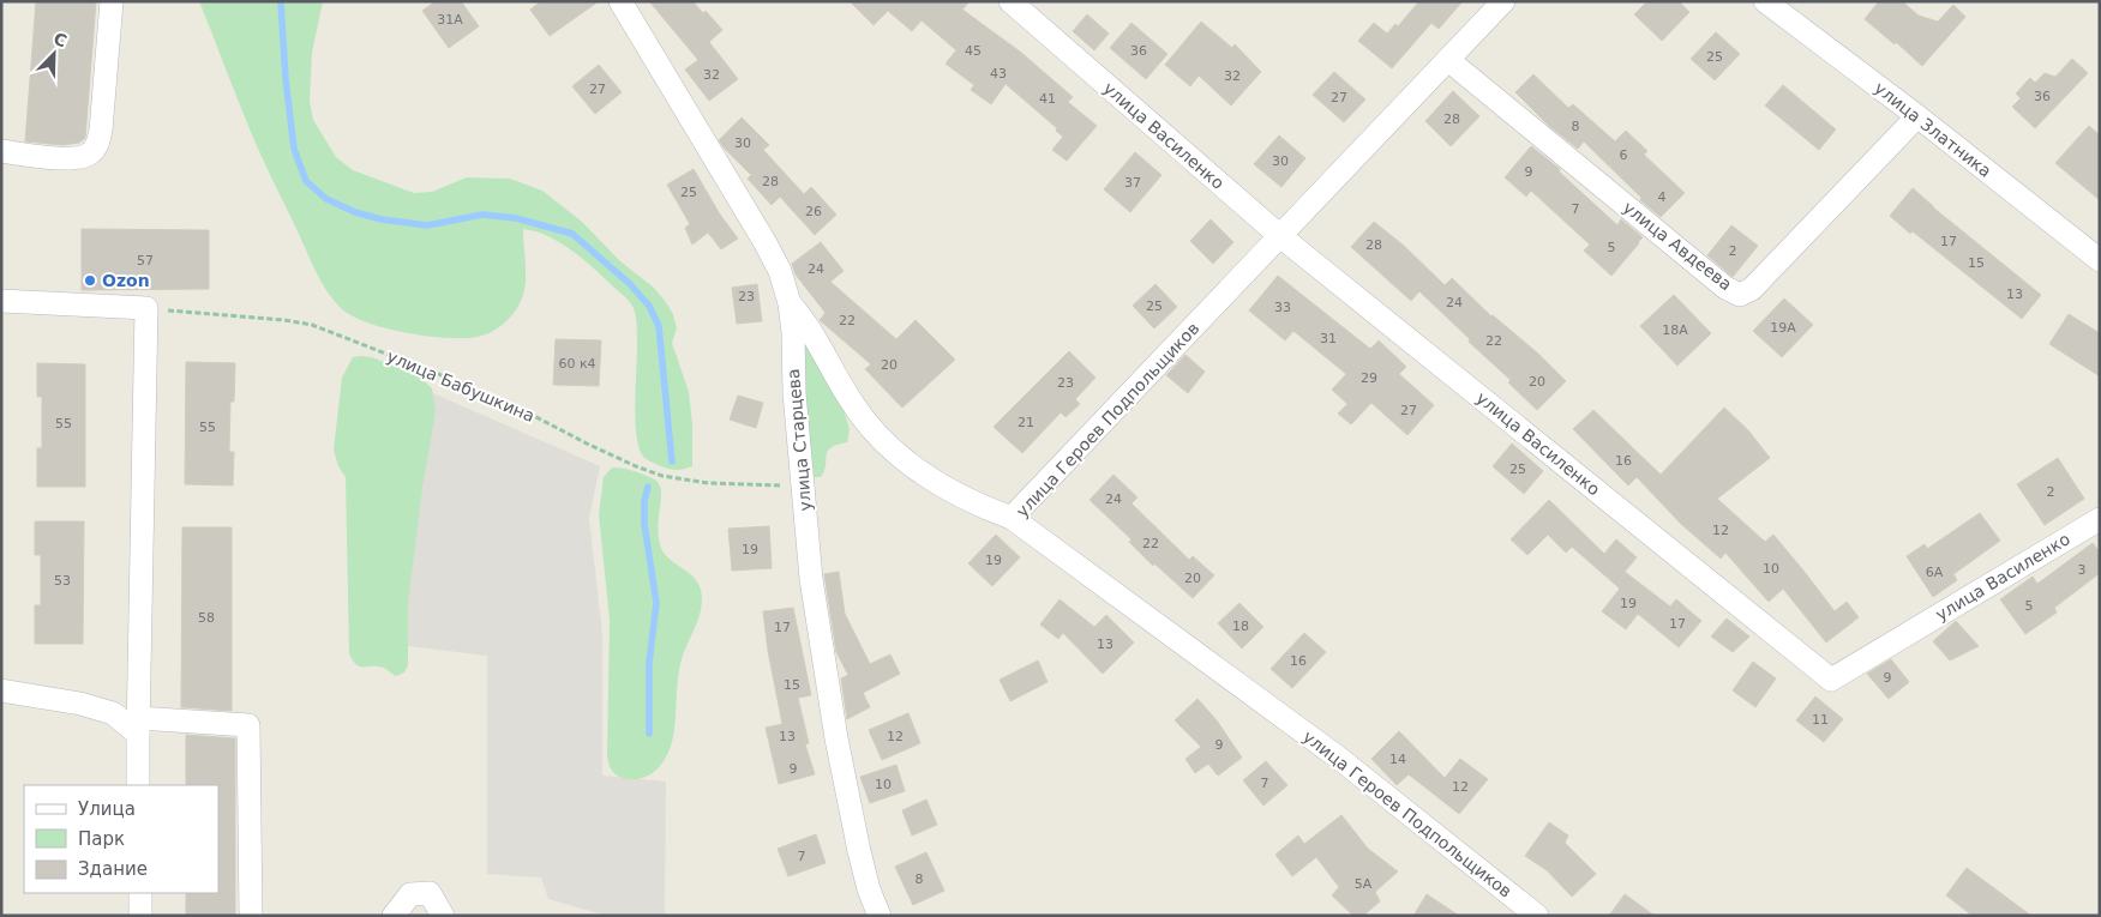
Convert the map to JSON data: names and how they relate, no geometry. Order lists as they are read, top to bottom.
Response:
{
  "streets": {
    "street": [
      "улица Златника",
      "улица Василенко",
      "улица Авдеева",
      "улица Героев Подпольщиков",
      "улица Старцева"
    ],
    "path": ["улица Бабушкина"]
  },
  "crossings": [
    ["улица Златника", "улица Авдеева"],
    ["улица Василенко", "улица Героев Подпольщиков"],
    ["улица Авдеева", "улица Героев Подпольщиков"],
    ["улица Бабушкина", "улица Старцева"]
  ],
  "places": ["Ozon"],
  "house_numbers": [
    "31А",
    "45",
    "36",
    "25",
    "43",
    "32",
    "32",
    "27",
    "36",
    "27",
    "41",
    "28",
    "8",
    "30",
    "6",
    "30",
    "9",
    "28",
    "37",
    "25",
    "4",
    "7",
    "26",
    "17",
    "28",
    "5",
    "2",
    "57",
    "15",
    "24",
    "13",
    "23",
    "24",
    "25",
    "33",
    "22",
    "19А",
    "18А",
    "31",
    "22",
    "60 к4",
    "20",
    "29",
    "20",
    "23",
    "27",
    "21",
    "55",
    "55",
    "16",
    "25",
    "2",
    "24",
    "12",
    "22",
    "19",
    "19",
    "10",
    "3",
    "6А",
    "20",
    "53",
    "19",
    "5",
    "58",
    "17",
    "18",
    "17",
    "13",
    "16",
    "9",
    "15",
    "11",
    "13",
    "12",
    "9",
    "14",
    "9",
    "7",
    "10",
    "12",
    "7",
    "8",
    "5А"
  ],
  "legend": ["Улица", "Парк", "Здание"],
  "north": "top right"
}
